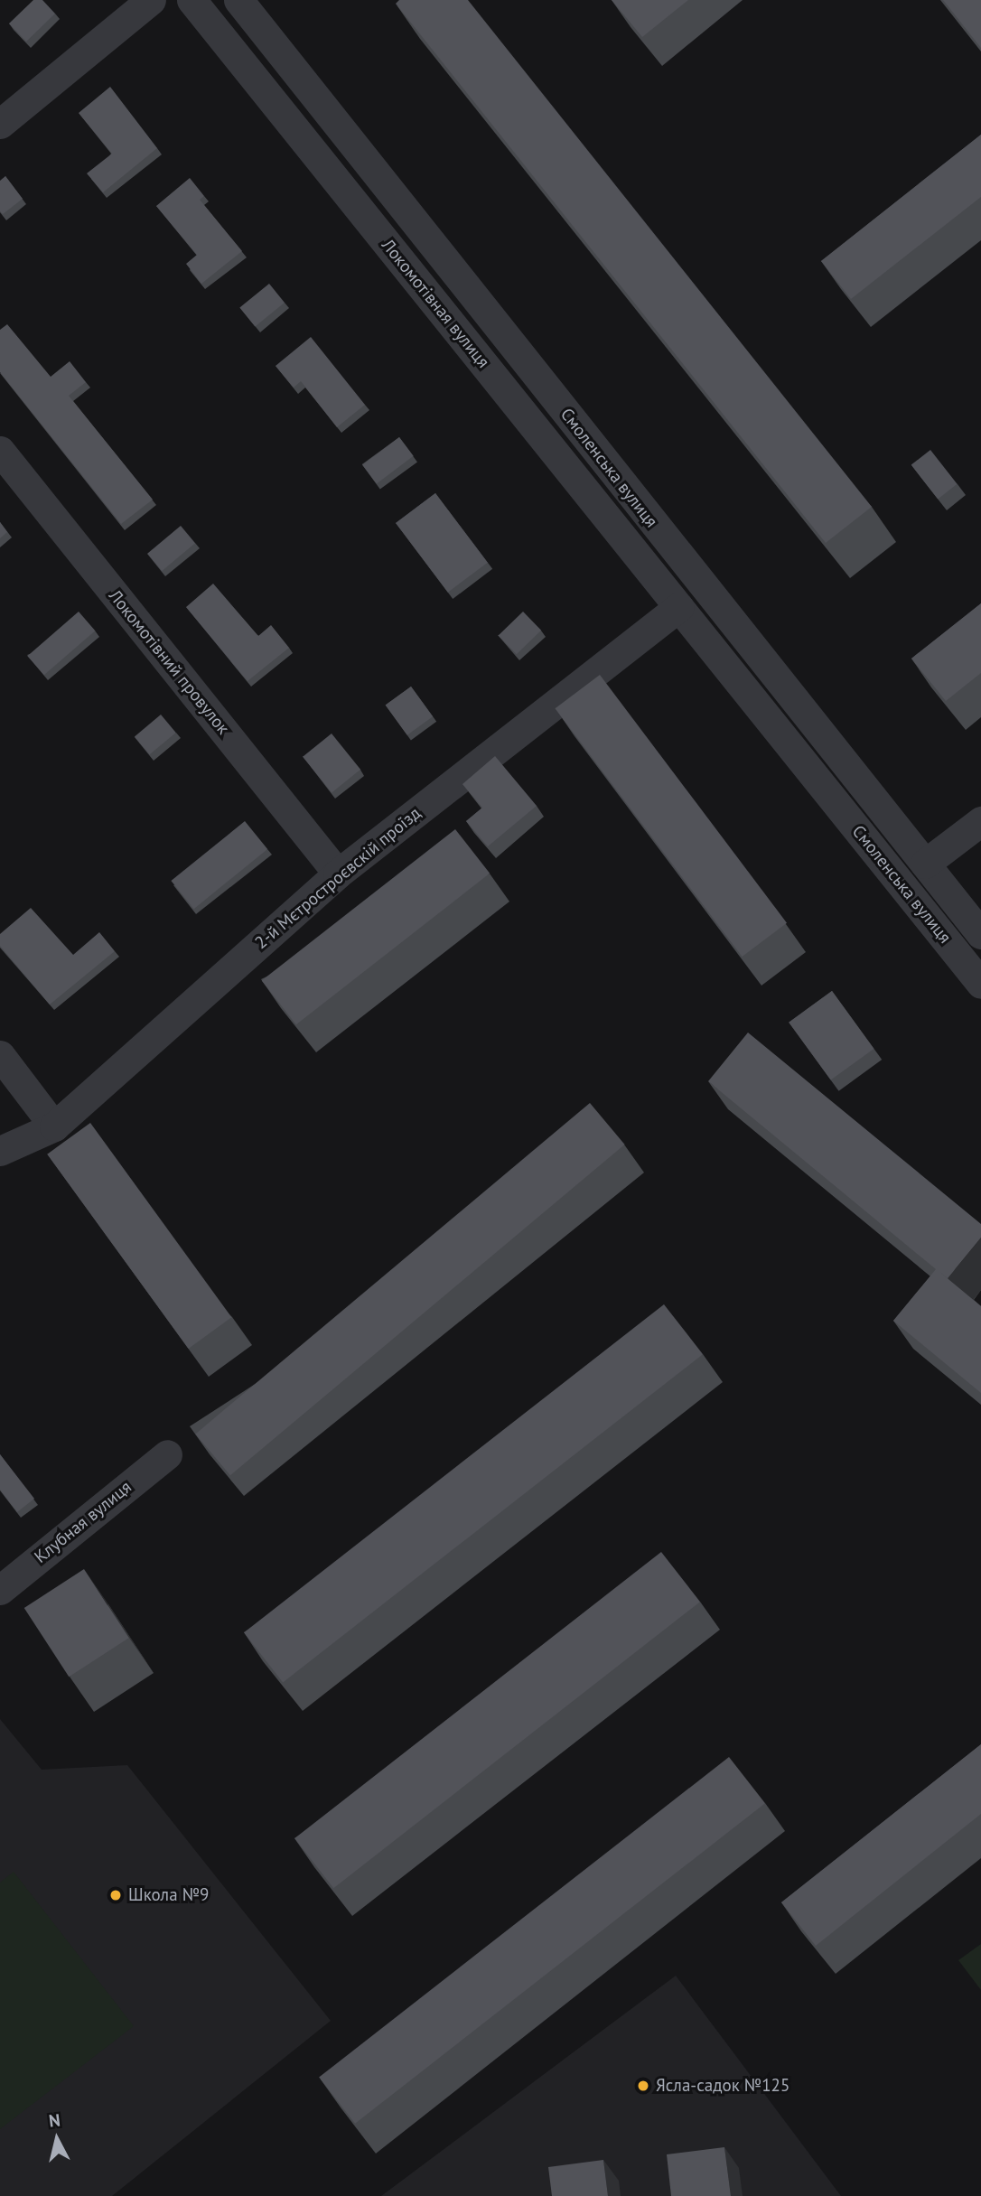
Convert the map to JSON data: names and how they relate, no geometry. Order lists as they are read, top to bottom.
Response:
{
  "streets": {
    "street": [
      "Локомотівная вулиця",
      "Смоленська вулиця",
      "Локомотівний провулок",
      "2-й Мєтростроєвскій проїзд",
      "Клубная вулиця"
    ]
  },
  "crossings": [
    ["Локомотівная вулиця", "Смоленська вулиця"],
    ["Локомотівная вулиця", "2-й Мєтростроєвскій проїзд"],
    ["Смоленська вулиця", "2-й Мєтростроєвскій проїзд"],
    ["Локомотівний провулок", "2-й Мєтростроєвскій проїзд"]
  ],
  "places": ["Школа №9", "Ясла-садок №125"],
  "north": "top"
}
